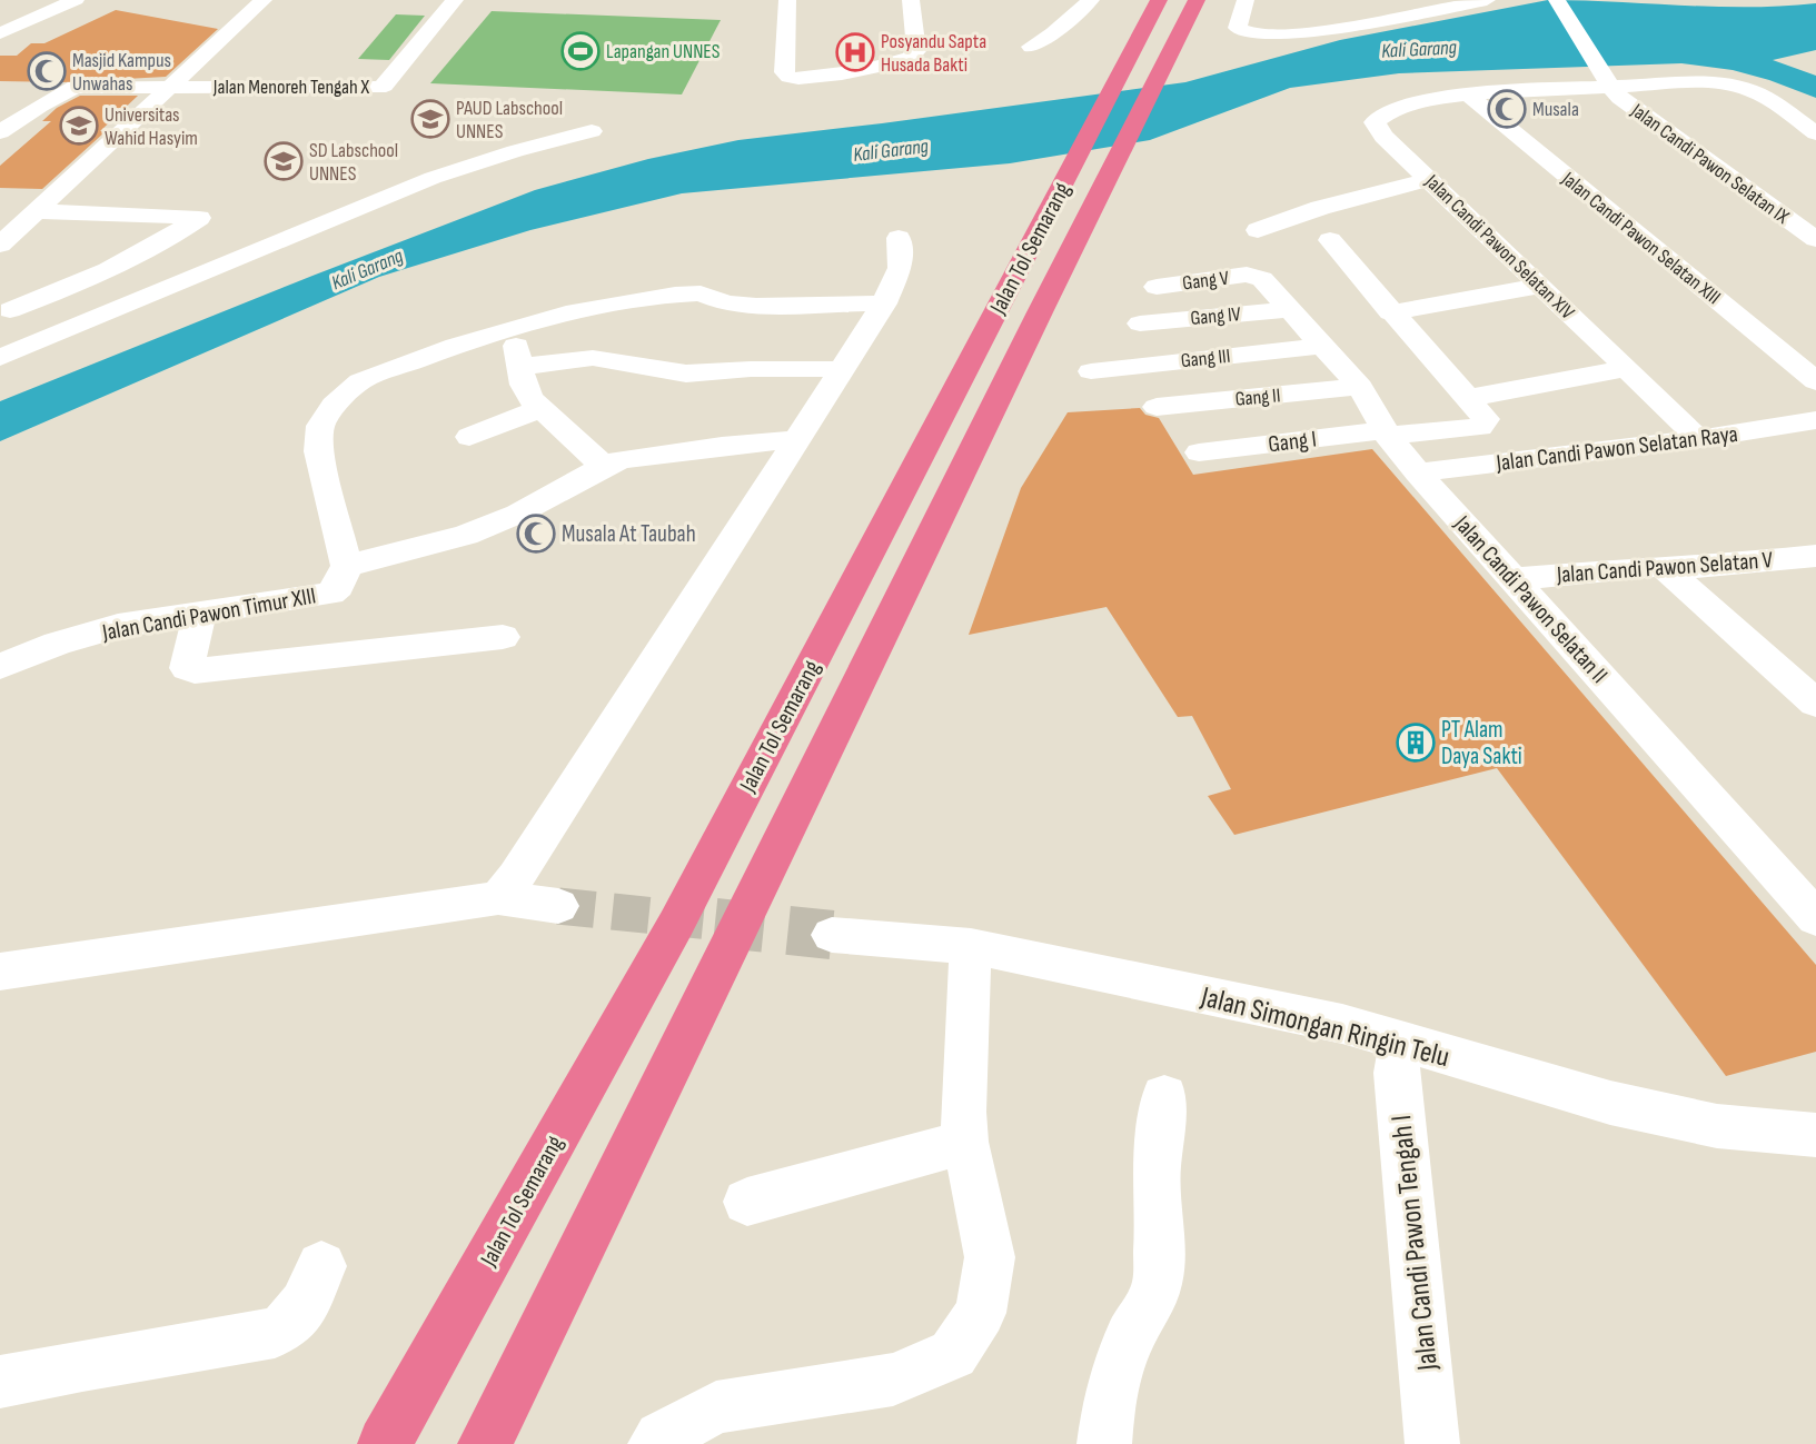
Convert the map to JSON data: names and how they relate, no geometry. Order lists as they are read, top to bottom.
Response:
{
  "streets": {
    "highway": ["Jalan Tol Semarang"],
    "street": [
      "Jalan Menoreh Tengah X",
      "Jalan Candi Pawon Selatan IX",
      "Jalan Candi Pawon Selatan XIII",
      "Jalan Candi Pawon Selatan XIV",
      "Gang V",
      "Gang IV",
      "Gang III",
      "Gang II",
      "Gang I",
      "Jalan Candi Pawon Selatan Raya",
      "Jalan Candi Pawon Selatan V",
      "Jalan Candi Pawon Selatan II",
      "Jalan Candi Pawon Timur XIII",
      "Jalan Simongan Ringin Telu",
      "Jalan Candi Pawon Tengah I"
    ]
  },
  "crossings": [
    ["Jalan Candi Pawon Selatan XIII", "Jalan Candi Pawon Selatan XIV"],
    ["Jalan Candi Pawon Selatan XIV", "Jalan Candi Pawon Selatan Raya"],
    ["Gang V", "Jalan Candi Pawon Selatan II"],
    ["Gang IV", "Jalan Candi Pawon Selatan II"],
    ["Gang III", "Jalan Candi Pawon Selatan II"],
    ["Gang II", "Jalan Candi Pawon Selatan II"],
    ["Gang I", "Jalan Candi Pawon Selatan II"],
    ["Jalan Candi Pawon Selatan Raya", "Jalan Candi Pawon Selatan II"],
    ["Jalan Candi Pawon Selatan V", "Jalan Candi Pawon Selatan II"],
    ["Jalan Simongan Ringin Telu", "Jalan Candi Pawon Tengah I"]
  ],
  "water": ["Kali Garang"],
  "places": {
    "sports": ["Lapangan UNNES"],
    "hospital": ["Posyandu Sapta Husada Bakti"],
    "mosque": ["Masjid Kampus Unwahas", "Musala", "Musala At Taubah"],
    "school or university": ["PAUD Labschool UNNES", "Universitas Wahid Hasyim", "SD Labschool UNNES"],
    "building": ["PT Alam Daya Sakti"]
  }
}
